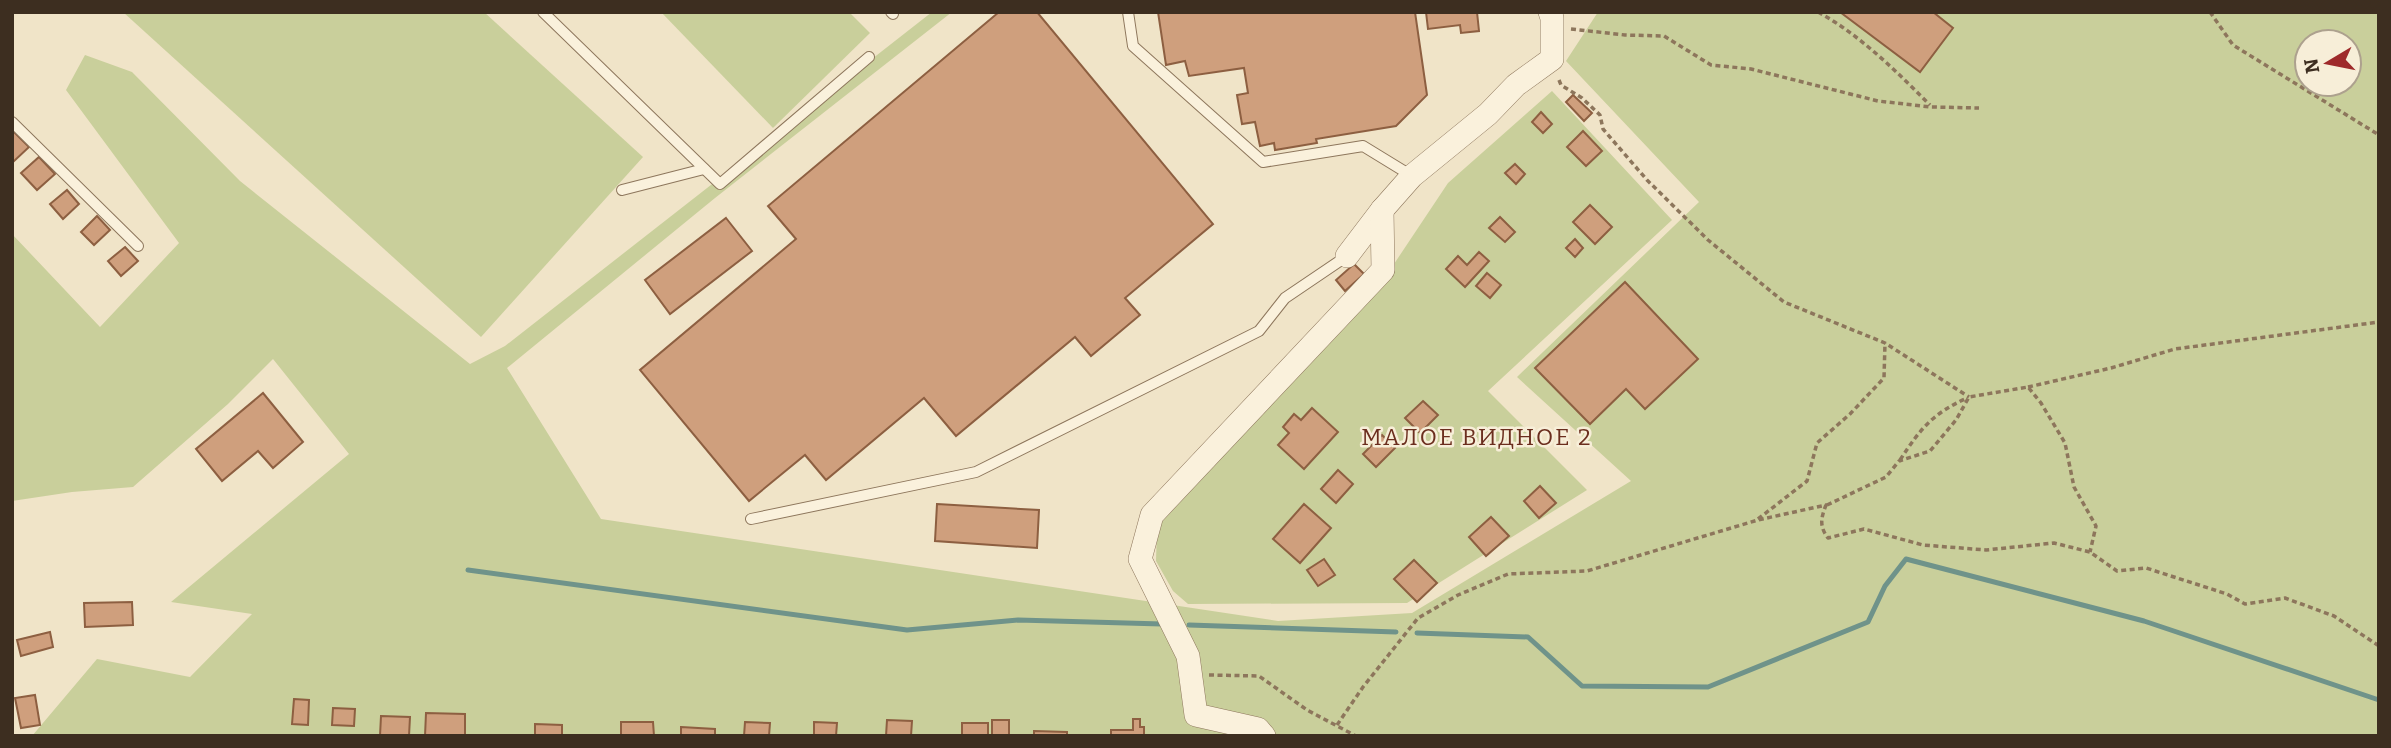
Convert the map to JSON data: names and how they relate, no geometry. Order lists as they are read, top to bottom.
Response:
{
  "districts": ["МАЛОЕ ВИДНОЕ 2"],
  "north": "left"
}
